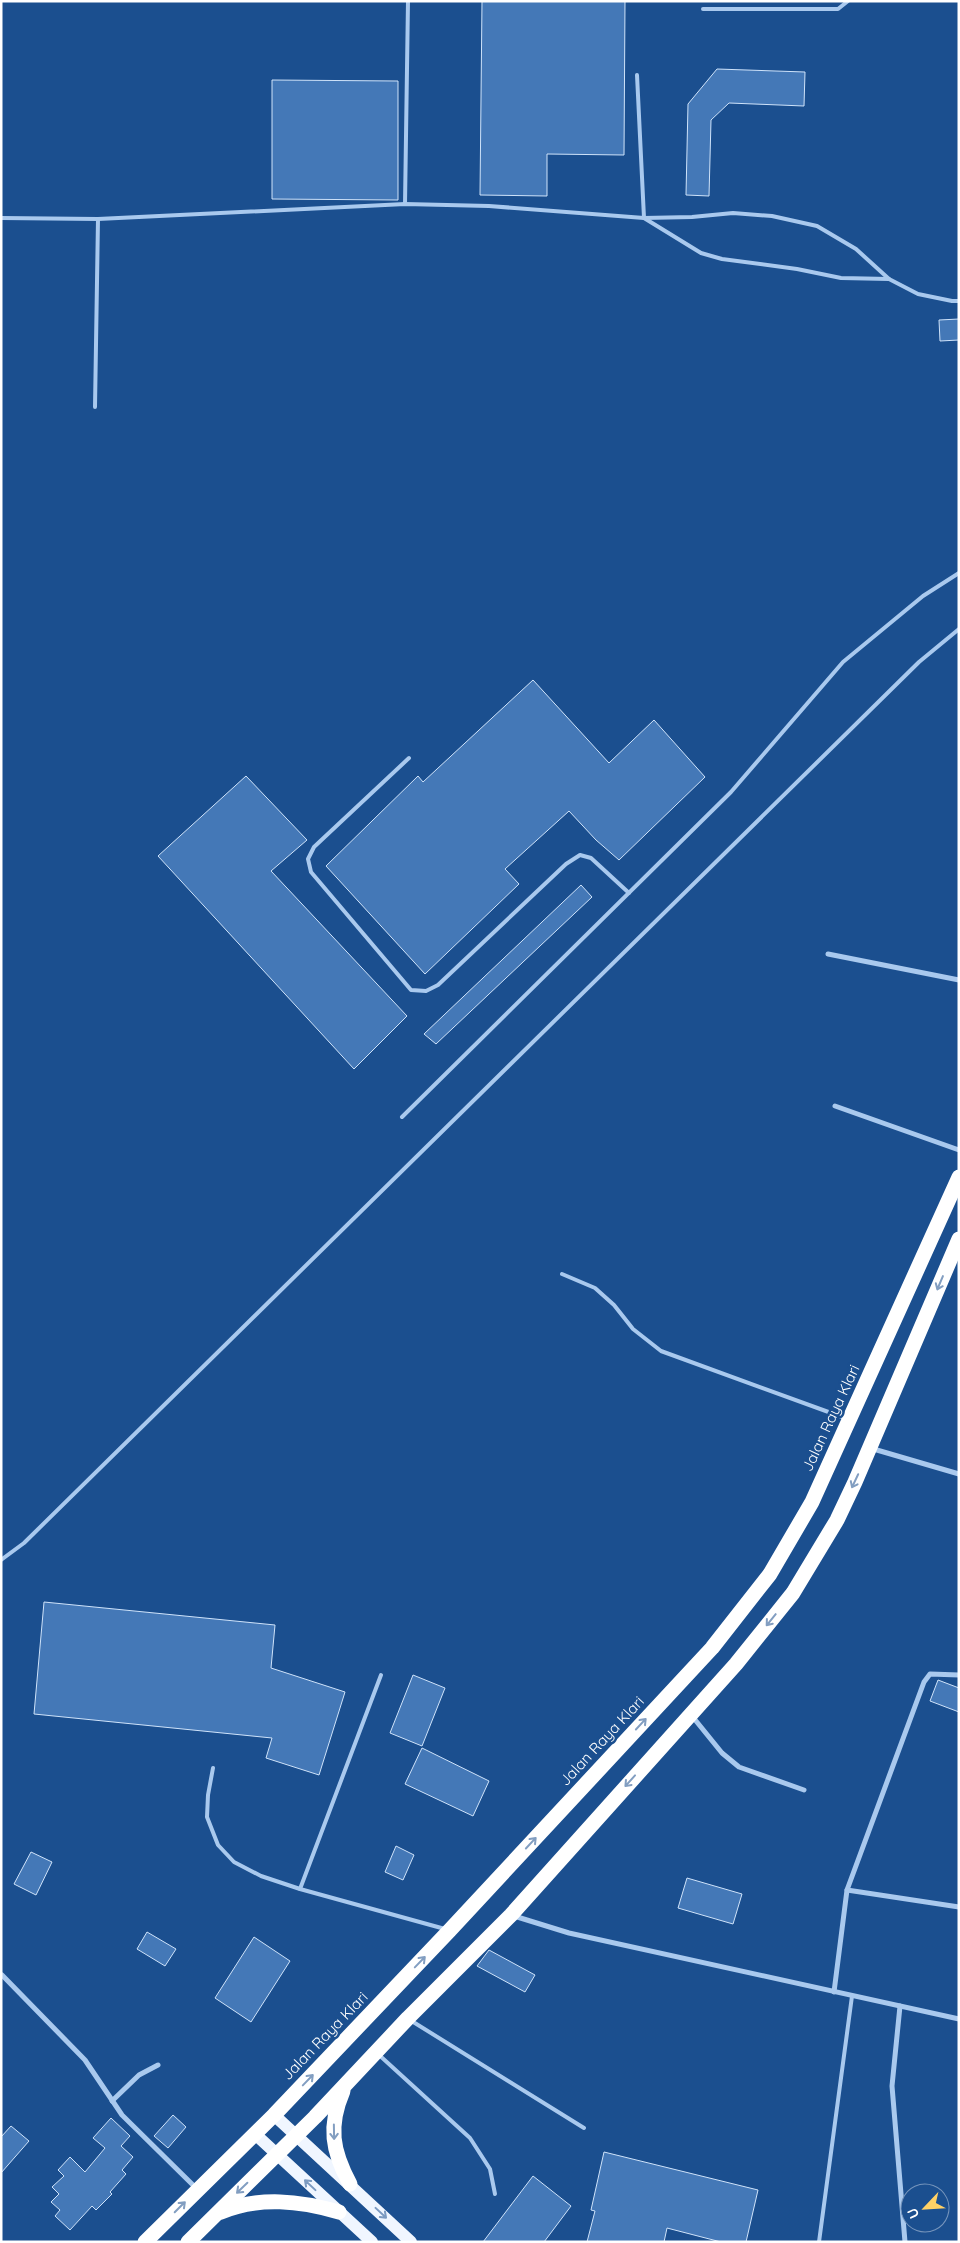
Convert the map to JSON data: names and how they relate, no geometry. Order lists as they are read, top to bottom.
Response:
{
  "streets": {
    "highway": ["Jalan Raya Klari"]
  },
  "north": "bottom left"
}
